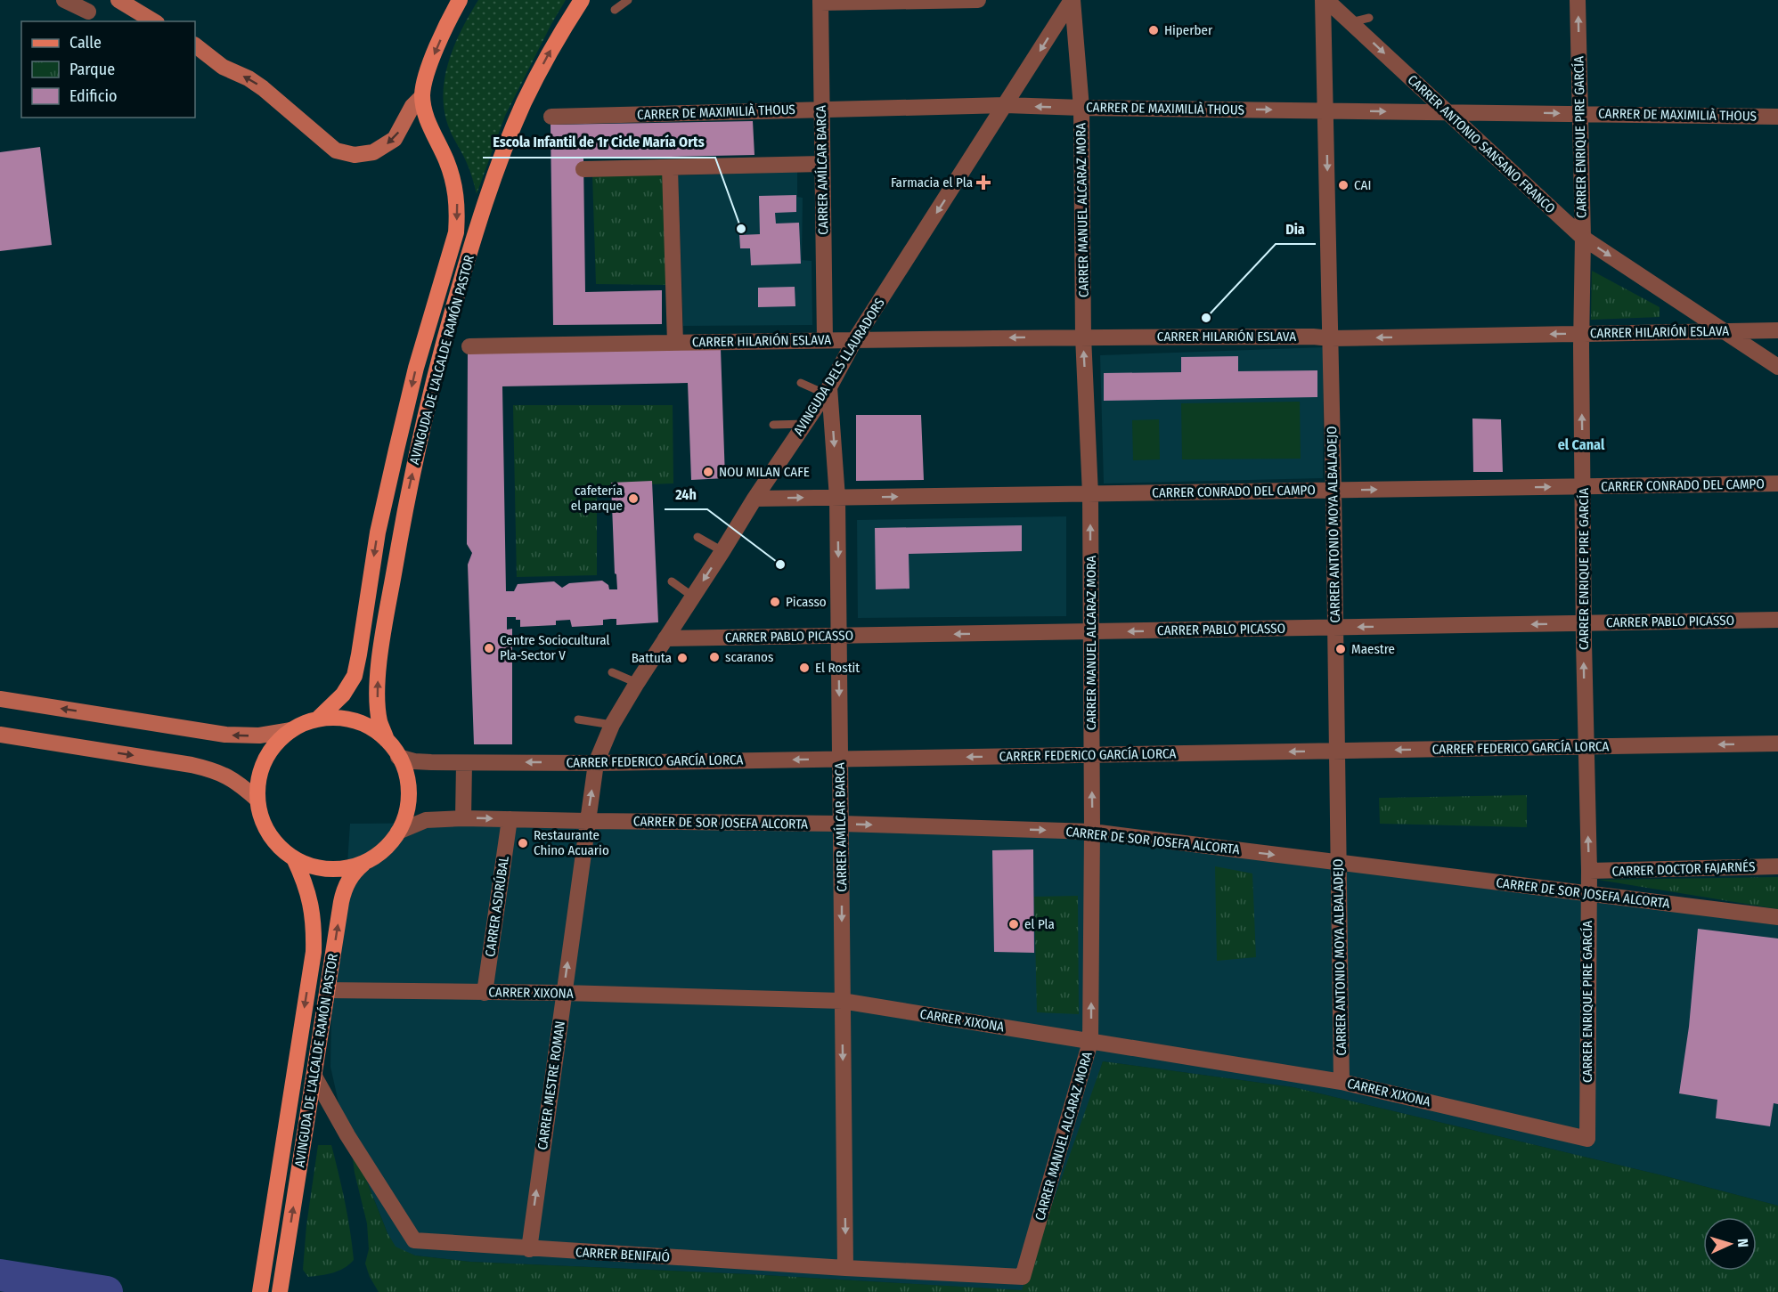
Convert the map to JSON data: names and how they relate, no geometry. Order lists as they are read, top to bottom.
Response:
{
  "streets": {
    "main road": ["AVINGUDA DE L'ALCALDE RAMÓN PASTOR"],
    "street": [
      "CARRER DE MAXIMILIÀ THOUS",
      "CARRER ENRIQUE PIRE GARCÍA",
      "CARRER ANTONIO SANSANO FRANCO",
      "CARRER AMÍLCAR BARCA",
      "CARRER MANUEL ALCARAZ MORA",
      "CARRER HILARIÓN ESLAVA",
      "AVINGUDA DELS LLAURADORS",
      "CARRER CONRADO DEL CAMPO",
      "CARRER ANTONIO MOYA ALBALADEJO",
      "CARRER PABLO PICASSO",
      "CARRER FEDERICO GARCÍA LORCA",
      "CARRER DE SOR JOSEFA ALCORTA",
      "CARRER DOCTOR FAJARNÉS",
      "CARRER ASDRÚBAL",
      "CARRER XIXONA",
      "CARRER MESTRE ROMAN",
      "CARRER BENIFAIÓ"
    ]
  },
  "crossings": [
    ["CARRER DE MAXIMILIÀ THOUS", "CARRER ENRIQUE PIRE GARCÍA"],
    ["CARRER DE MAXIMILIÀ THOUS", "CARRER ANTONIO SANSANO FRANCO"],
    ["CARRER DE MAXIMILIÀ THOUS", "CARRER AMÍLCAR BARCA"],
    ["CARRER DE MAXIMILIÀ THOUS", "CARRER MANUEL ALCARAZ MORA"],
    ["CARRER DE MAXIMILIÀ THOUS", "AVINGUDA DELS LLAURADORS"],
    ["CARRER DE MAXIMILIÀ THOUS", "CARRER ANTONIO MOYA ALBALADEJO"],
    ["CARRER ENRIQUE PIRE GARCÍA", "CARRER ANTONIO SANSANO FRANCO"],
    ["CARRER ENRIQUE PIRE GARCÍA", "CARRER HILARIÓN ESLAVA"],
    ["CARRER ENRIQUE PIRE GARCÍA", "CARRER CONRADO DEL CAMPO"],
    ["CARRER ENRIQUE PIRE GARCÍA", "CARRER PABLO PICASSO"],
    ["CARRER ENRIQUE PIRE GARCÍA", "CARRER FEDERICO GARCÍA LORCA"],
    ["CARRER ENRIQUE PIRE GARCÍA", "CARRER DE SOR JOSEFA ALCORTA"],
    ["CARRER ENRIQUE PIRE GARCÍA", "CARRER DOCTOR FAJARNÉS"],
    ["CARRER ENRIQUE PIRE GARCÍA", "CARRER XIXONA"],
    ["CARRER ANTONIO SANSANO FRANCO", "CARRER HILARIÓN ESLAVA"],
    ["CARRER ANTONIO SANSANO FRANCO", "CARRER ANTONIO MOYA ALBALADEJO"],
    ["CARRER AMÍLCAR BARCA", "CARRER HILARIÓN ESLAVA"],
    ["CARRER AMÍLCAR BARCA", "AVINGUDA DELS LLAURADORS"],
    ["CARRER AMÍLCAR BARCA", "CARRER CONRADO DEL CAMPO"],
    ["CARRER AMÍLCAR BARCA", "CARRER PABLO PICASSO"],
    ["CARRER AMÍLCAR BARCA", "CARRER FEDERICO GARCÍA LORCA"],
    ["CARRER AMÍLCAR BARCA", "CARRER DE SOR JOSEFA ALCORTA"],
    ["CARRER AMÍLCAR BARCA", "CARRER XIXONA"],
    ["CARRER AMÍLCAR BARCA", "CARRER BENIFAIÓ"],
    ["CARRER MANUEL ALCARAZ MORA", "CARRER HILARIÓN ESLAVA"],
    ["CARRER MANUEL ALCARAZ MORA", "AVINGUDA DELS LLAURADORS"],
    ["CARRER MANUEL ALCARAZ MORA", "CARRER CONRADO DEL CAMPO"],
    ["CARRER MANUEL ALCARAZ MORA", "CARRER PABLO PICASSO"],
    ["CARRER MANUEL ALCARAZ MORA", "CARRER FEDERICO GARCÍA LORCA"],
    ["CARRER MANUEL ALCARAZ MORA", "CARRER DE SOR JOSEFA ALCORTA"],
    ["CARRER MANUEL ALCARAZ MORA", "CARRER XIXONA"],
    ["CARRER MANUEL ALCARAZ MORA", "CARRER BENIFAIÓ"],
    ["CARRER HILARIÓN ESLAVA", "AVINGUDA DELS LLAURADORS"],
    ["CARRER HILARIÓN ESLAVA", "CARRER ANTONIO MOYA ALBALADEJO"],
    ["AVINGUDA DE L'ALCALDE RAMÓN PASTOR", "CARRER FEDERICO GARCÍA LORCA"],
    ["AVINGUDA DE L'ALCALDE RAMÓN PASTOR", "CARRER DE SOR JOSEFA ALCORTA"],
    ["AVINGUDA DE L'ALCALDE RAMÓN PASTOR", "CARRER XIXONA"],
    ["AVINGUDA DE L'ALCALDE RAMÓN PASTOR", "CARRER BENIFAIÓ"],
    ["AVINGUDA DELS LLAURADORS", "CARRER CONRADO DEL CAMPO"],
    ["AVINGUDA DELS LLAURADORS", "CARRER PABLO PICASSO"],
    ["AVINGUDA DELS LLAURADORS", "CARRER FEDERICO GARCÍA LORCA"],
    ["AVINGUDA DELS LLAURADORS", "CARRER MESTRE ROMAN"],
    ["CARRER CONRADO DEL CAMPO", "CARRER ANTONIO MOYA ALBALADEJO"],
    ["CARRER ANTONIO MOYA ALBALADEJO", "CARRER PABLO PICASSO"],
    ["CARRER ANTONIO MOYA ALBALADEJO", "CARRER FEDERICO GARCÍA LORCA"],
    ["CARRER ANTONIO MOYA ALBALADEJO", "CARRER DE SOR JOSEFA ALCORTA"],
    ["CARRER ANTONIO MOYA ALBALADEJO", "CARRER XIXONA"],
    ["CARRER FEDERICO GARCÍA LORCA", "CARRER DE SOR JOSEFA ALCORTA"],
    ["CARRER FEDERICO GARCÍA LORCA", "CARRER MESTRE ROMAN"],
    ["CARRER DE SOR JOSEFA ALCORTA", "CARRER ASDRÚBAL"],
    ["CARRER DE SOR JOSEFA ALCORTA", "CARRER MESTRE ROMAN"],
    ["CARRER ASDRÚBAL", "CARRER XIXONA"],
    ["CARRER XIXONA", "CARRER MESTRE ROMAN"],
    ["CARRER MESTRE ROMAN", "CARRER BENIFAIÓ"]
  ],
  "one_way": [
    "CARRER ENRIQUE PIRE GARCÍA",
    "CARRER ANTONIO SANSANO FRANCO",
    "CARRER AMÍLCAR BARCA",
    "CARRER MANUEL ALCARAZ MORA",
    "AVINGUDA DELS LLAURADORS",
    "CARRER CONRADO DEL CAMPO",
    "CARRER PABLO PICASSO",
    "CARRER FEDERICO GARCÍA LORCA",
    "CARRER DE SOR JOSEFA ALCORTA",
    "CARRER MESTRE ROMAN"
  ],
  "districts": ["el Canal"],
  "places": {
    "other": [
      "Hiperber",
      "CAI",
      "Escola Infantil de 1r Cicle María Orts",
      "Dia",
      "NOU MILAN CAFE",
      "cafetería el parque",
      "24h",
      "Picasso",
      "Centre Sociocultural Pla-Sector V",
      "Maestre",
      "scaranos",
      "Battuta",
      "El Rostit",
      "Restaurante Chino Acuario",
      "el Pla"
    ],
    "health": ["Farmacia el Pla"]
  },
  "legend": ["Calle", "Parque", "Edificio"],
  "north": "right"
}
